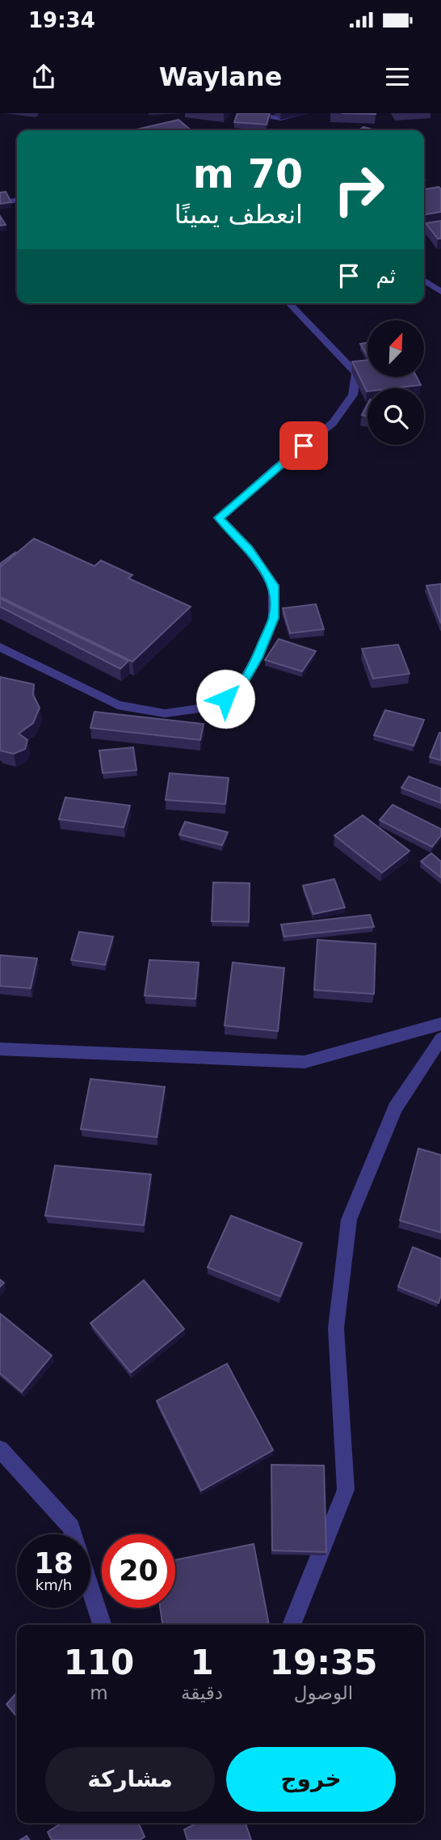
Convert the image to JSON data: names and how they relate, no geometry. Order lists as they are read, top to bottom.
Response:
{
  "north": "top right",
  "page": {
    "status": "19:34",
    "header": "Waylane",
    "turn": ["70 m", "انعطف يمينًا"],
    "then": "ثم",
    "speed": "18 km/h",
    "limit": "20",
    "eta": [
      "19:35",
      "الوصول",
      "1",
      "دقيقة",
      "110",
      "m"
    ],
    "buttons": ["خروج", "مشاركة"]
  }
}
